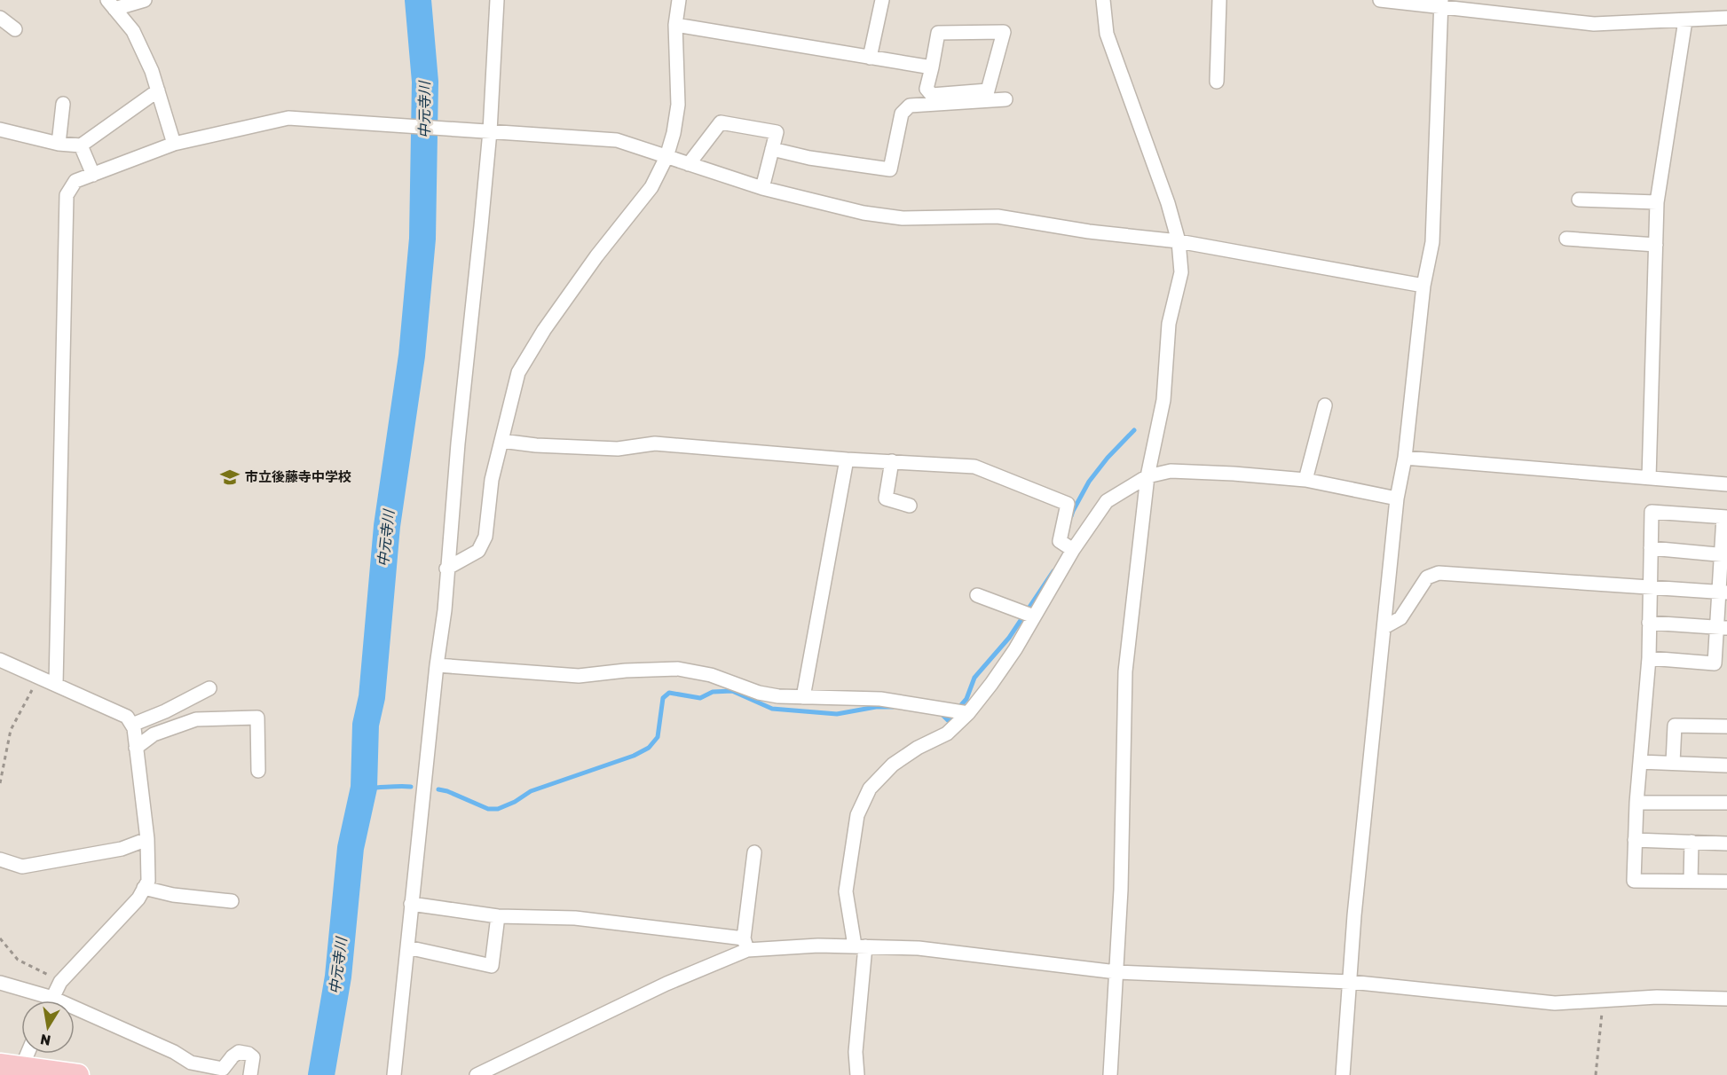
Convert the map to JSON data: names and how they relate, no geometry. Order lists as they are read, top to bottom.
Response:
{
  "water": ["中元寺川"],
  "places": {
    "school or university": ["市立後藤寺中学校"]
  },
  "north": "bottom"
}
